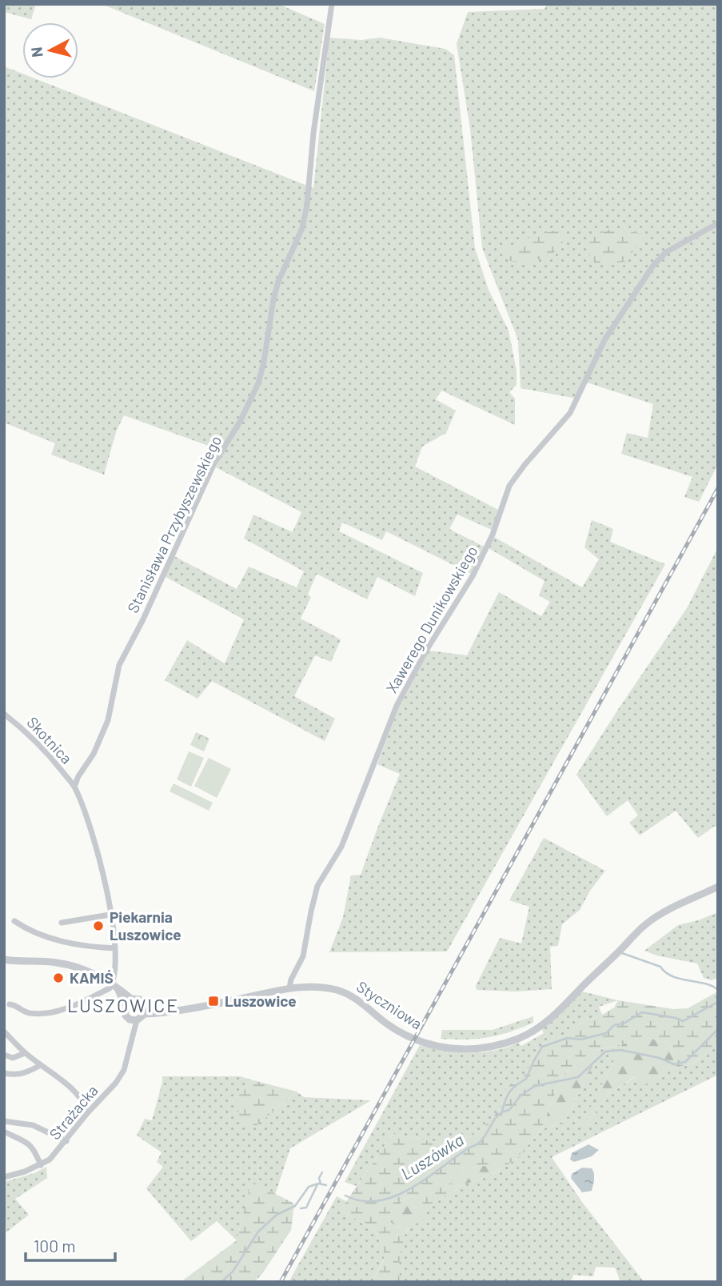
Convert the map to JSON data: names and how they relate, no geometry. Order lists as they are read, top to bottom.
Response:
{
  "streets": {
    "street": [
      "Stanisława Przybyszewskiego",
      "Xawerego Dunikowskiego",
      "Skotnica",
      "Styczniowa",
      "Strażacka"
    ]
  },
  "crossings": [
    ["Stanisława Przybyszewskiego", "Skotnica"],
    ["Xawerego Dunikowskiego", "Styczniowa"],
    ["Styczniowa", "Strażacka"]
  ],
  "districts": ["LUSZOWICE"],
  "water": ["Luszówka"],
  "places": {
    "other": ["Piekarnia Luszowice", "KAMIŚ"],
    "transit": ["Luszowice"]
  },
  "scale_bar": "100 m",
  "north": "left"
}
